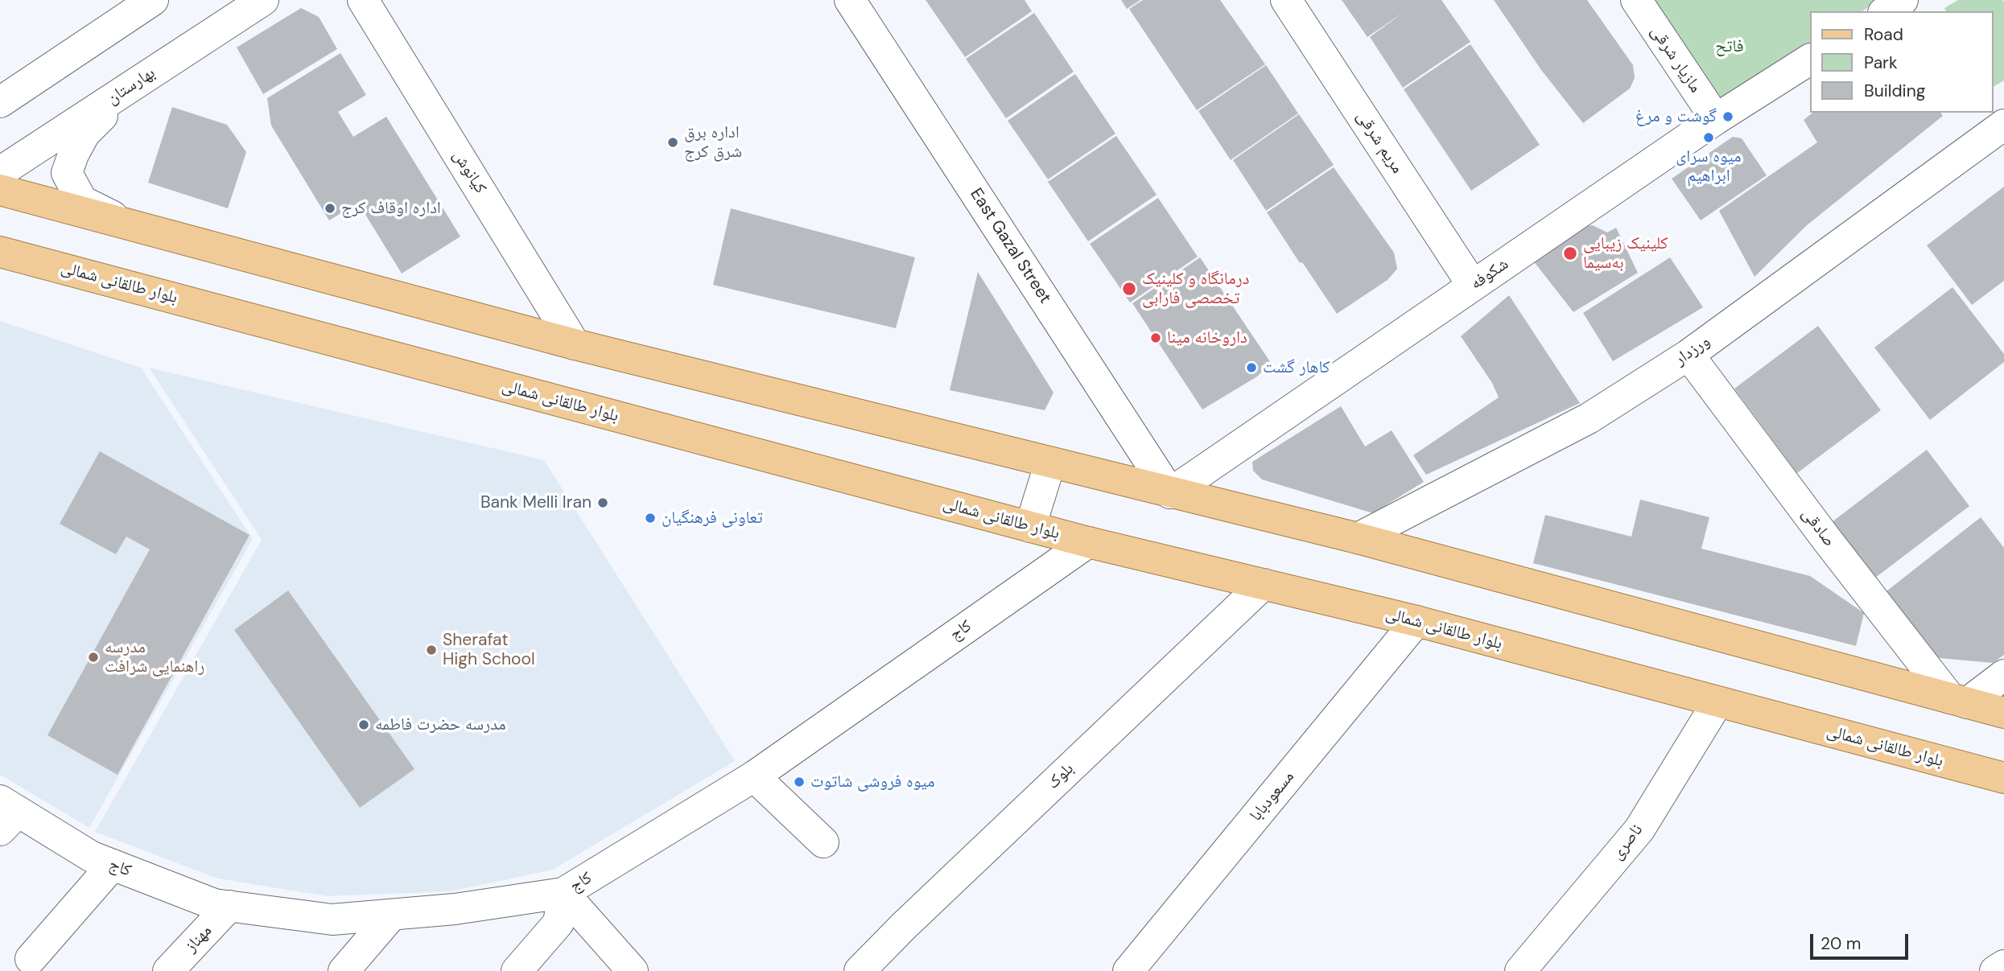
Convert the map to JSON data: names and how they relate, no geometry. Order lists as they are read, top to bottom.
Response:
{
  "streets": {
    "main road": ["بلوار طالقانی شمالی"],
    "street": [
      "مازیار شرقی",
      "بهارستان",
      "مریم شرقی",
      "کیانوش",
      "East Gazal Street",
      "شکوفه",
      "ورزدار",
      "صادقی",
      "کاج",
      "بلوک",
      "مسعودبابا",
      "ناصری",
      "مهناز"
    ]
  },
  "crossings": [
    ["مازیار شرقی", "شکوفه"],
    ["مریم شرقی", "شکوفه"],
    ["East Gazal Street", "شکوفه"],
    ["بلوار طالقانی شمالی", "کاج"],
    ["بلوار طالقانی شمالی", "بلوک"],
    ["بلوار طالقانی شمالی", "مسعودبابا"],
    ["بلوار طالقانی شمالی", "ناصری"],
    ["ورزدار", "صادقی"],
    ["کاج", "مهناز"]
  ],
  "parks": ["فاتح"],
  "places": [
    "گوشت و مرغ",
    "میوه سرای ابراهیم",
    "اداره برق شرق کرج",
    "اداره اوقاف کرج",
    "کلینیک زیبایی به‌سیما",
    "درمانگاه و کلینیک تخصصی فارابی",
    "داروخانه مینا",
    "کاهار گشت",
    "Bank Melli Iran",
    "تعاونی فرهنگیان",
    "Sherafat High School",
    "مدرسه راهنمایی شرافت",
    "مدرسه حضرت فاطمه",
    "میوه فروشی شاتوت"
  ],
  "legend": ["Road", "Park", "Building"],
  "scale_bar": "20 m"
}
